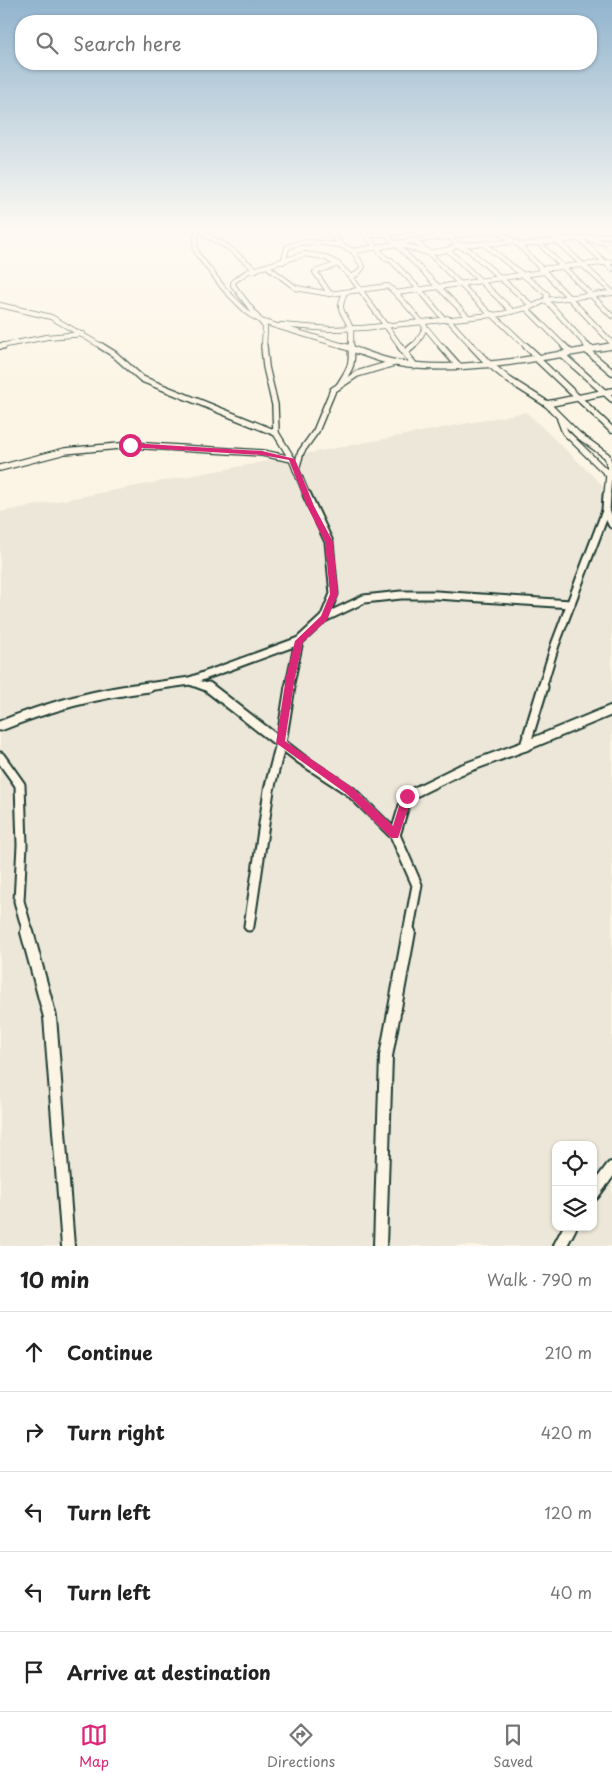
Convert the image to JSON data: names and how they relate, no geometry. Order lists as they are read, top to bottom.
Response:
{
  "page": {
    "search": "Search here",
    "heading": ["10 min", "Walk · 790 m"],
    "list": [
      ["Continue", "210 m"],
      ["Turn right", "420 m"],
      ["Turn left", "120 m"],
      ["Turn left", "40 m"],
      "Arrive at destination"
    ],
    "nav": ["Map", "Directions", "Saved"]
  }
}
